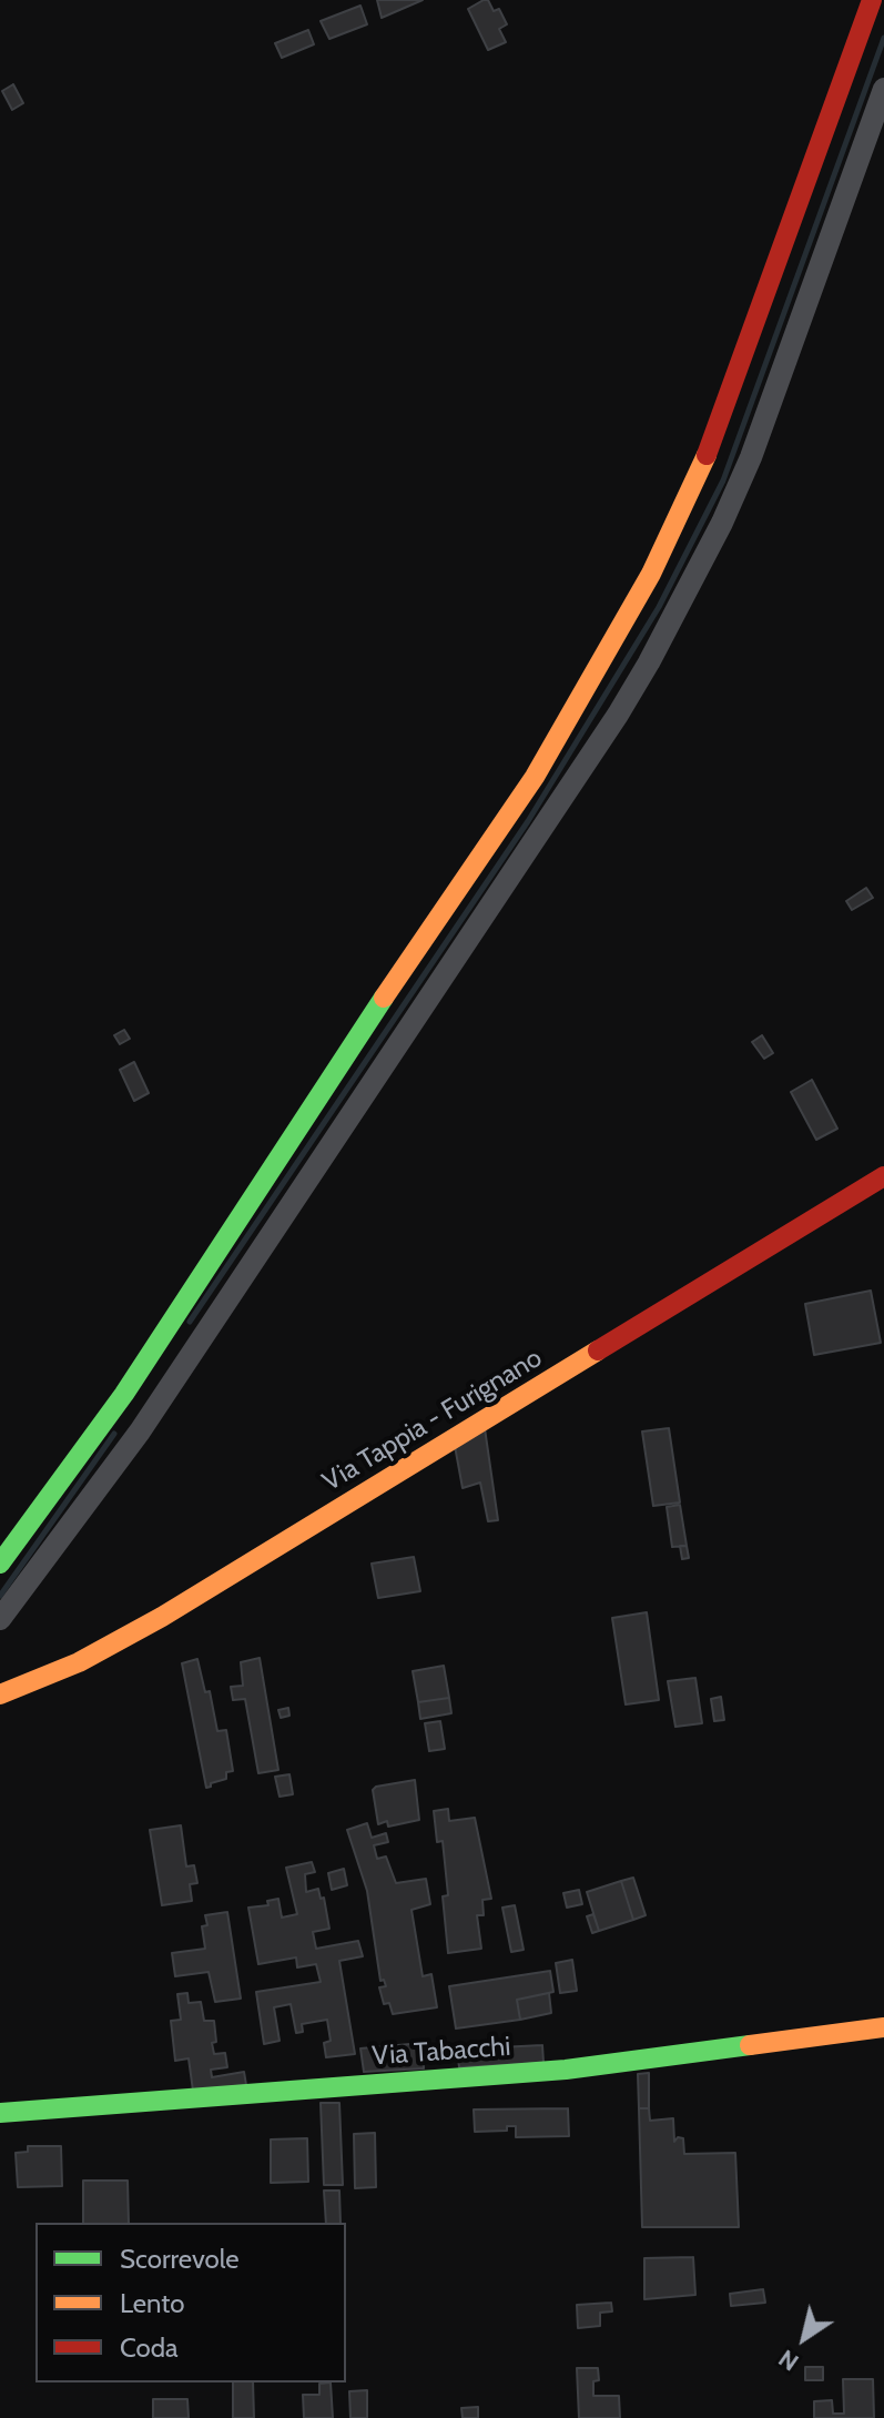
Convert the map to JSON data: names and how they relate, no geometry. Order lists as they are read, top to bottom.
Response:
{
  "streets": {
    "street": ["Via Tappia - Furignano", "Via Tabacchi"]
  },
  "legend": ["Scorrevole", "Lento", "Coda"],
  "north": "bottom left"
}
